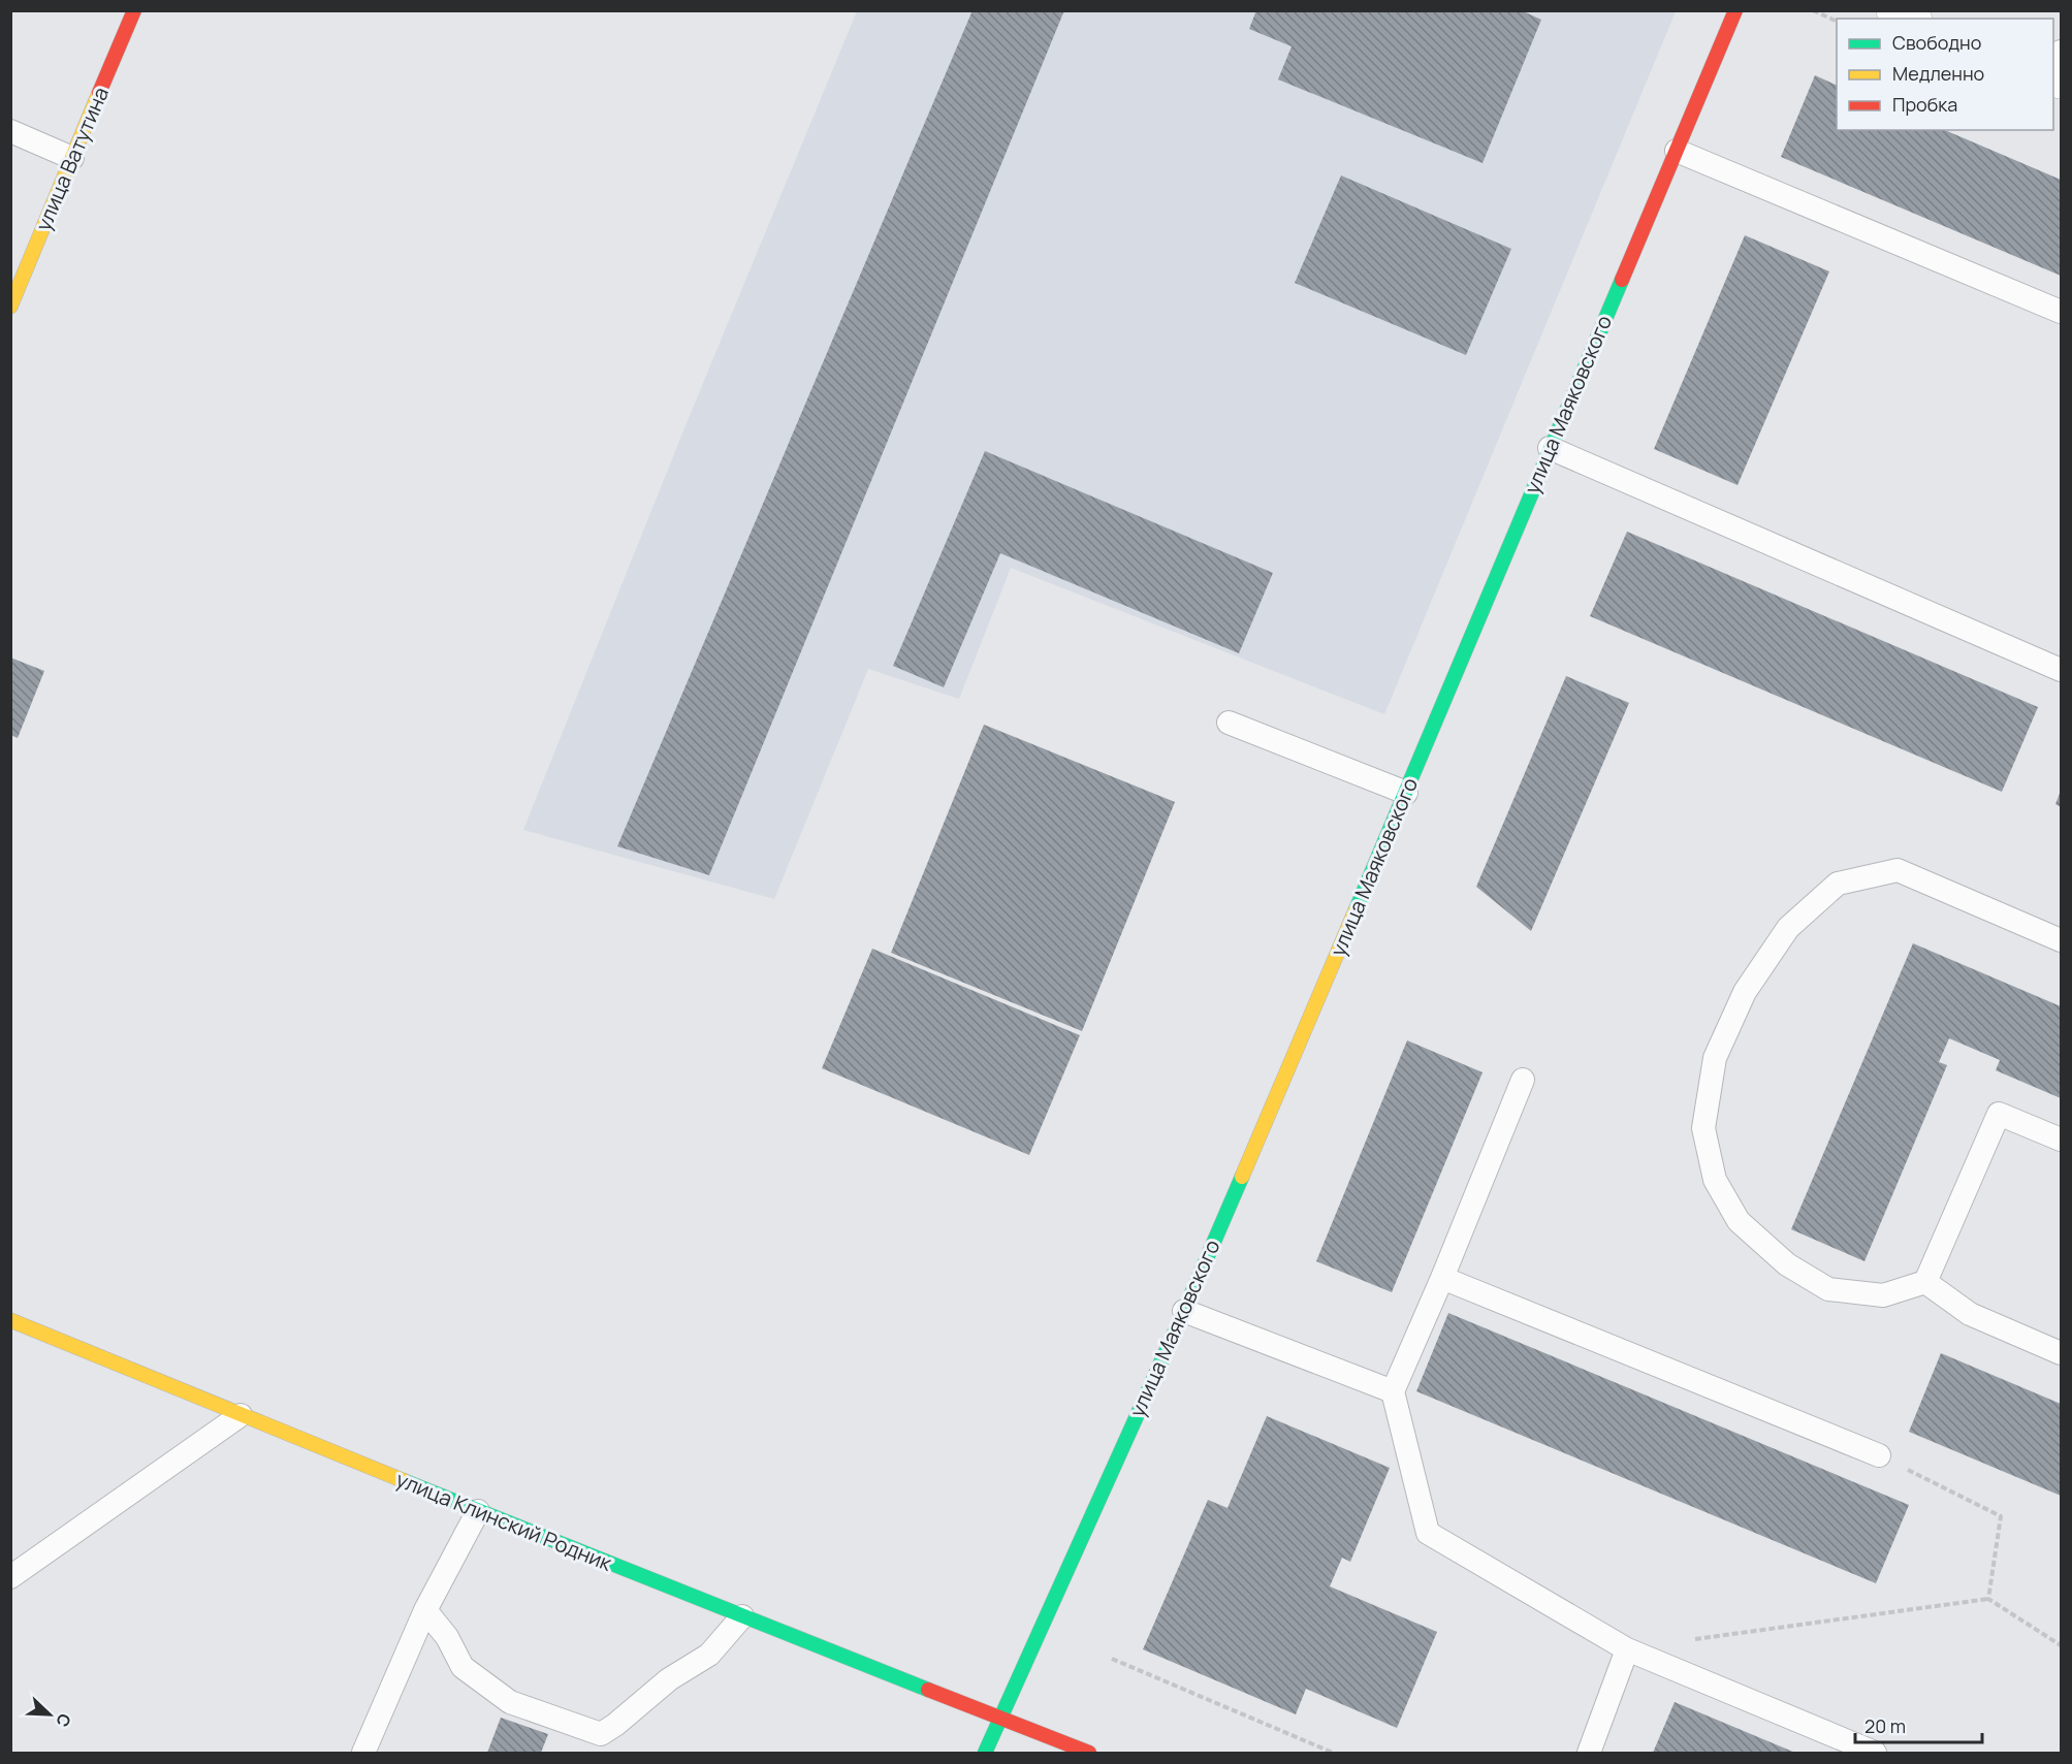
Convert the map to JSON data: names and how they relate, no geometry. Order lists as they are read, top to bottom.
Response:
{
  "streets": {
    "street": ["улица Ватутина", "улица Маяковского", "улица Клинский Родник"]
  },
  "crossings": [
    ["улица Маяковского", "улица Клинский Родник"]
  ],
  "legend": ["Свободно", "Медленно", "Пробка"],
  "scale_bar": "20 m",
  "north": "bottom right"
}
